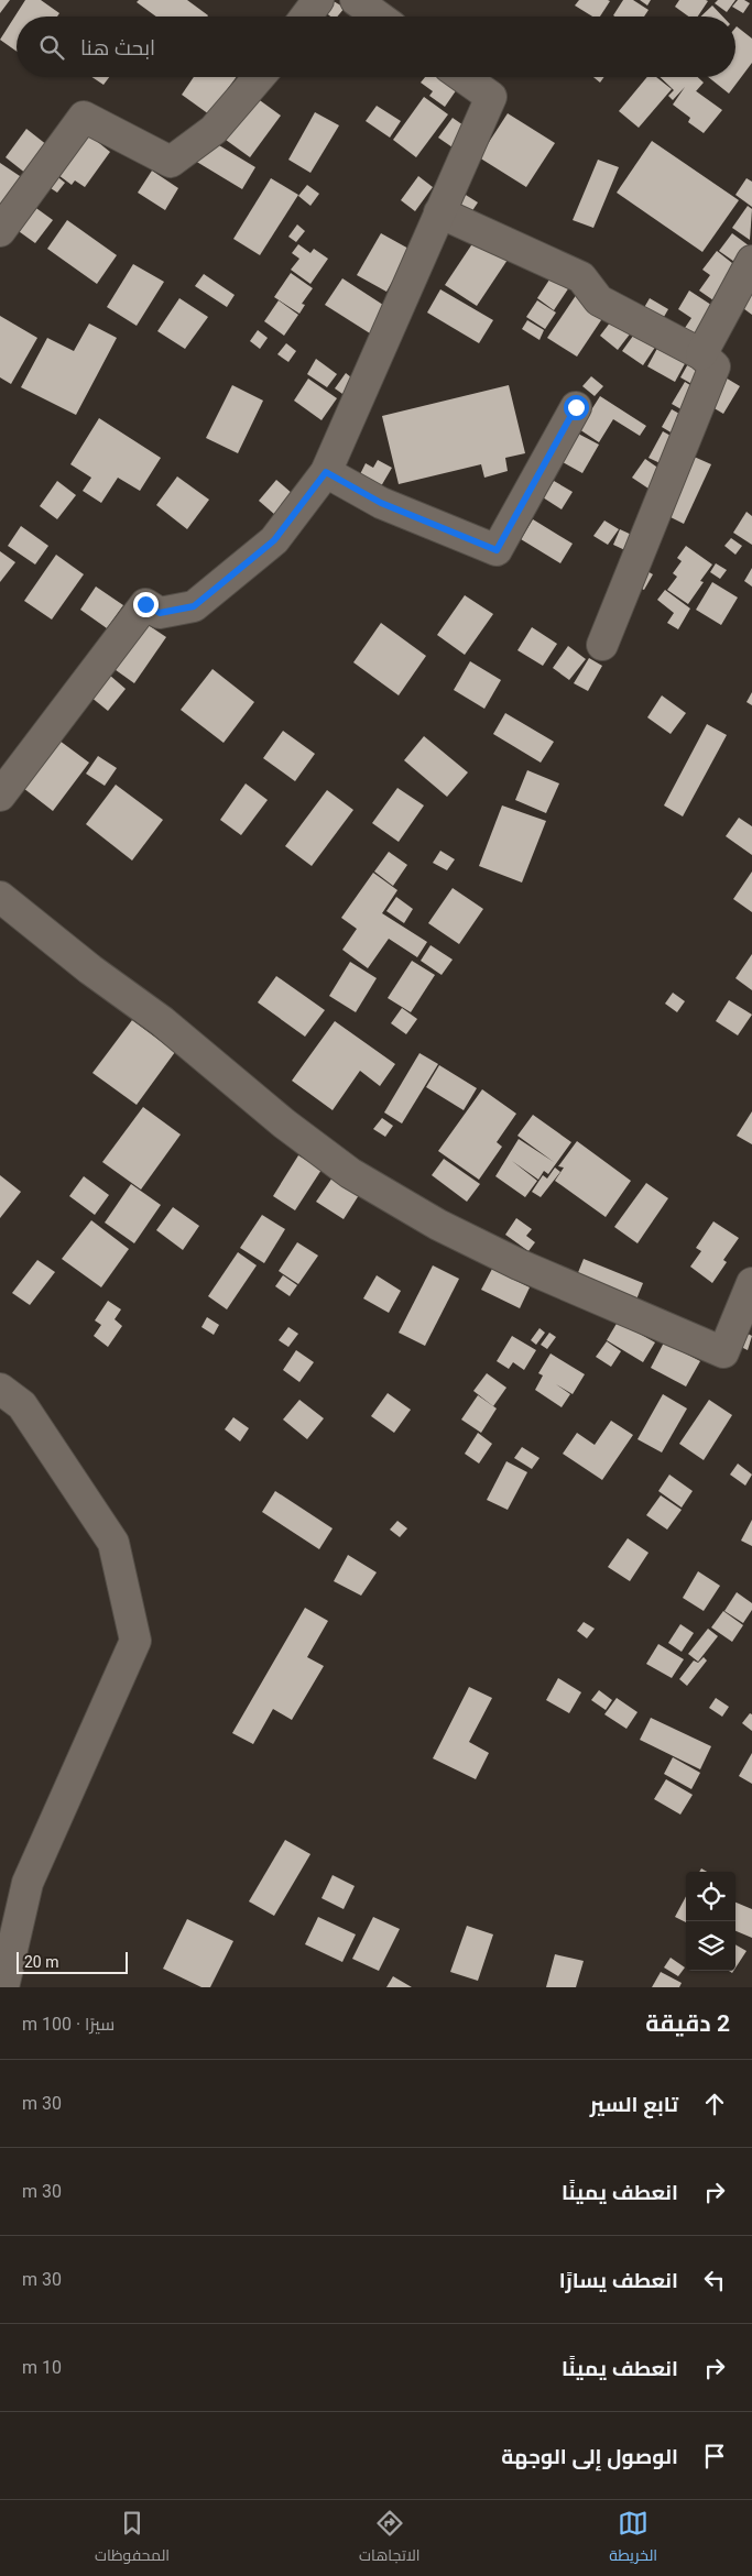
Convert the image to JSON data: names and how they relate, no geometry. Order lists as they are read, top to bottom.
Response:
{
  "scale_bar": "20 m",
  "page": {
    "search": "ابحث هنا",
    "scale": "20 m",
    "heading": ["2 دقيقة", "سيرًا · 100 m"],
    "list": [
      ["تابع السير", "30 m"],
      ["انعطف يمينًا", "30 m"],
      ["انعطف يسارًا", "30 m"],
      ["انعطف يمينًا", "10 m"],
      "الوصول إلى الوجهة"
    ],
    "nav": ["الخريطة", "الاتجاهات", "المحفوظات"]
  }
}
